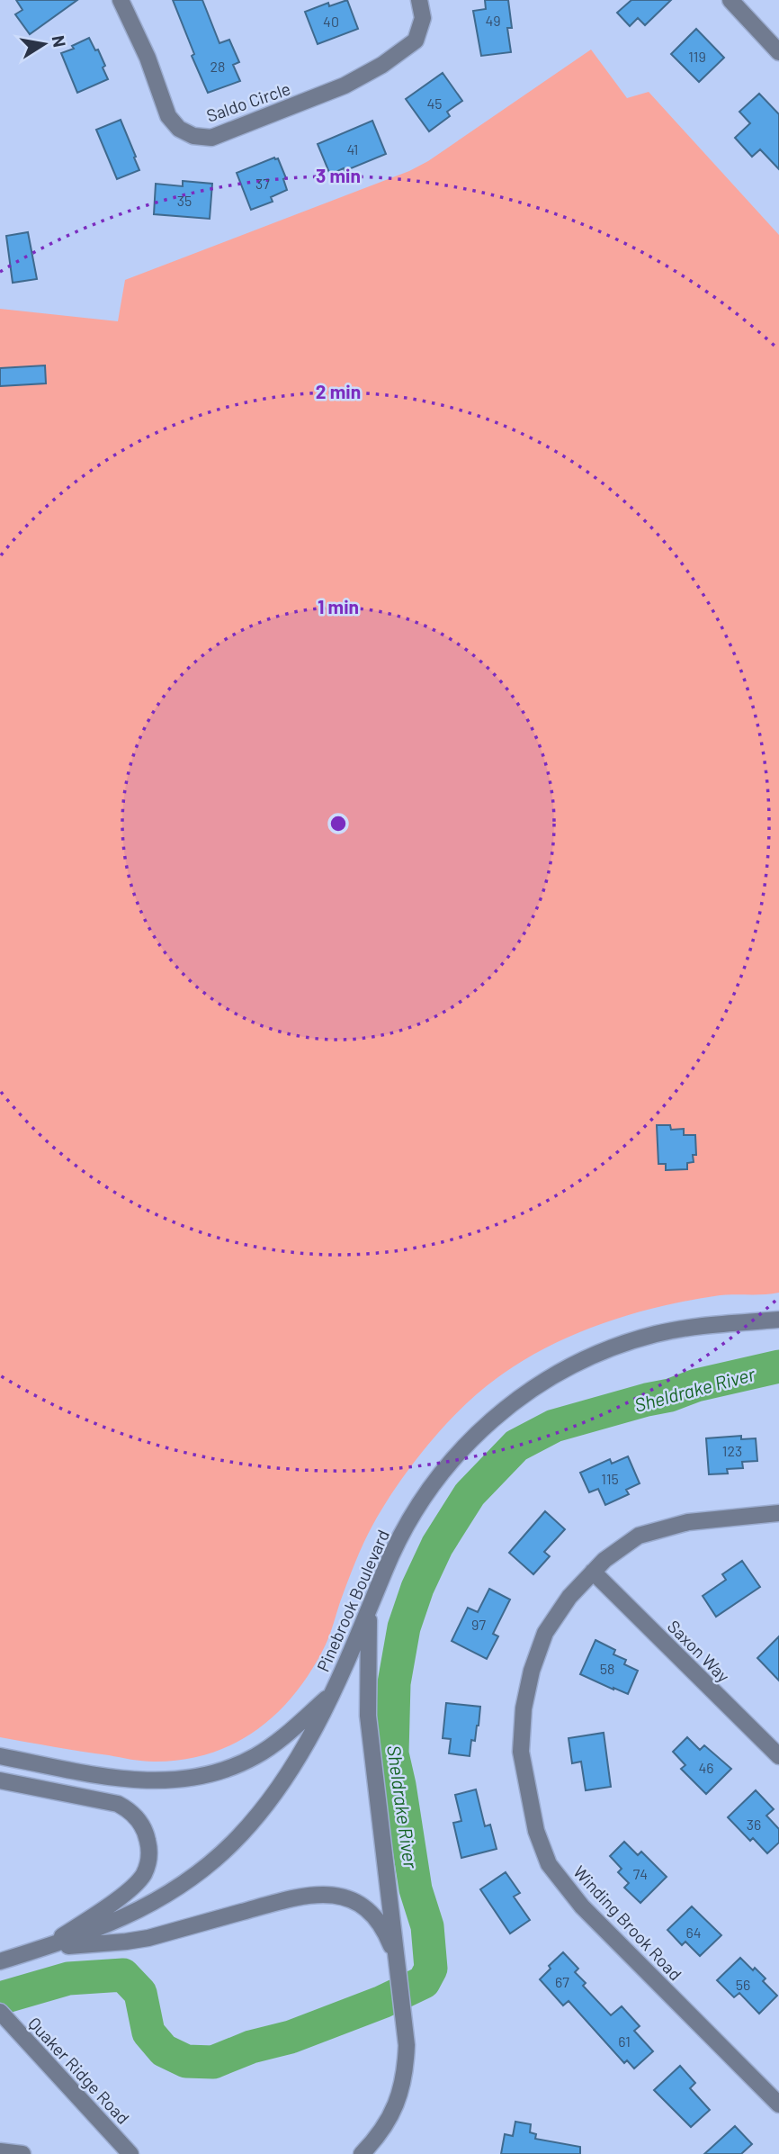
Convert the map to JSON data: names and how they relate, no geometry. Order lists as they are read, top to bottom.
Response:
{
  "streets": {
    "street": [
      "Saldo Circle",
      "Pinebrook Boulevard",
      "Saxon Way",
      "Winding Brook Road",
      "Quaker Ridge Road"
    ]
  },
  "crossings": [
    ["Saxon Way", "Winding Brook Road"]
  ],
  "water": ["Sheldrake River"],
  "house_numbers": [
    "49",
    "40",
    "119",
    "28",
    "45",
    "41",
    "37",
    "35",
    "123",
    "115",
    "97",
    "58",
    "46",
    "36",
    "74",
    "64",
    "67",
    "56",
    "61"
  ],
  "north": "right",
  "rings": ["3 min", "2 min", "1 min"]
}
